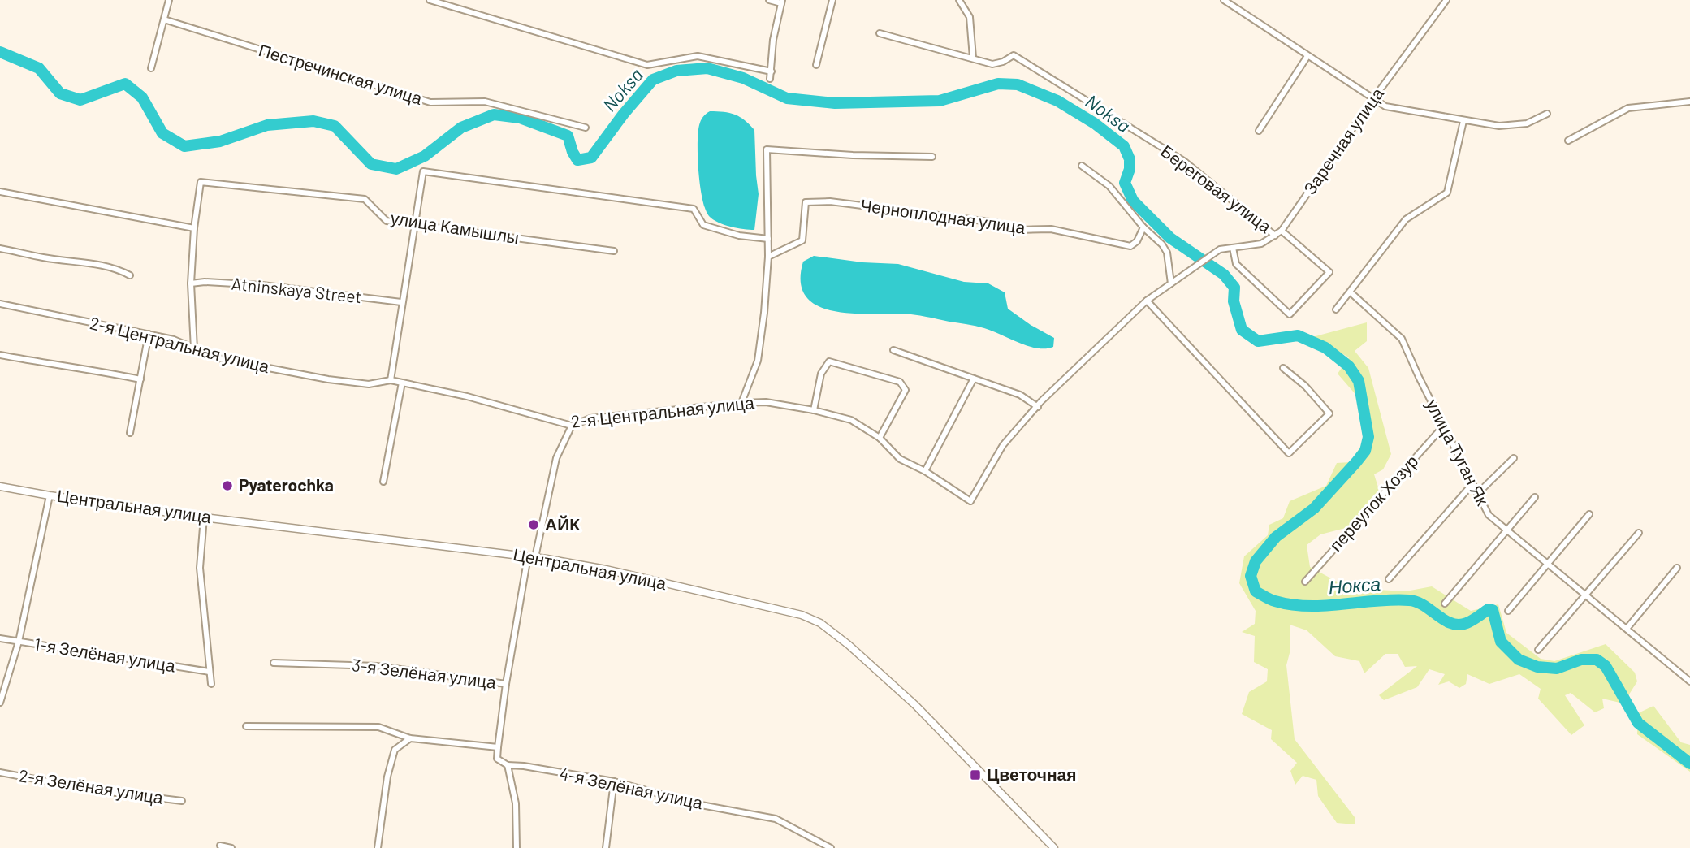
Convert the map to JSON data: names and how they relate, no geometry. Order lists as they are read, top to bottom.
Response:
{
  "streets": {
    "street": [
      "Пестречинская улица",
      "Заречная улица",
      "Береговая улица",
      "Черноплодная улица",
      "улица Камышлы",
      "Atninskaya Street",
      "2-я Центральная улица",
      "улица Туган Як",
      "переулок Хозур",
      "Центральная улица",
      "1-я Зелёная улица",
      "3-я Зелёная улица",
      "2-я Зелёная улица",
      "4-я Зелёная улица"
    ]
  },
  "crossings": [
    ["Заречная улица", "Береговая улица"],
    ["Заречная улица", "2-я Центральная улица"],
    ["2-я Центральная улица", "3-я Зелёная улица"],
    ["улица Туган Як", "переулок Хозур"],
    ["Центральная улица", "3-я Зелёная улица"]
  ],
  "water": ["Noksa", "Нокса"],
  "places": {
    "other": ["Pyaterochka", "АЙК"],
    "transit": ["Цветочная"]
  }
}
